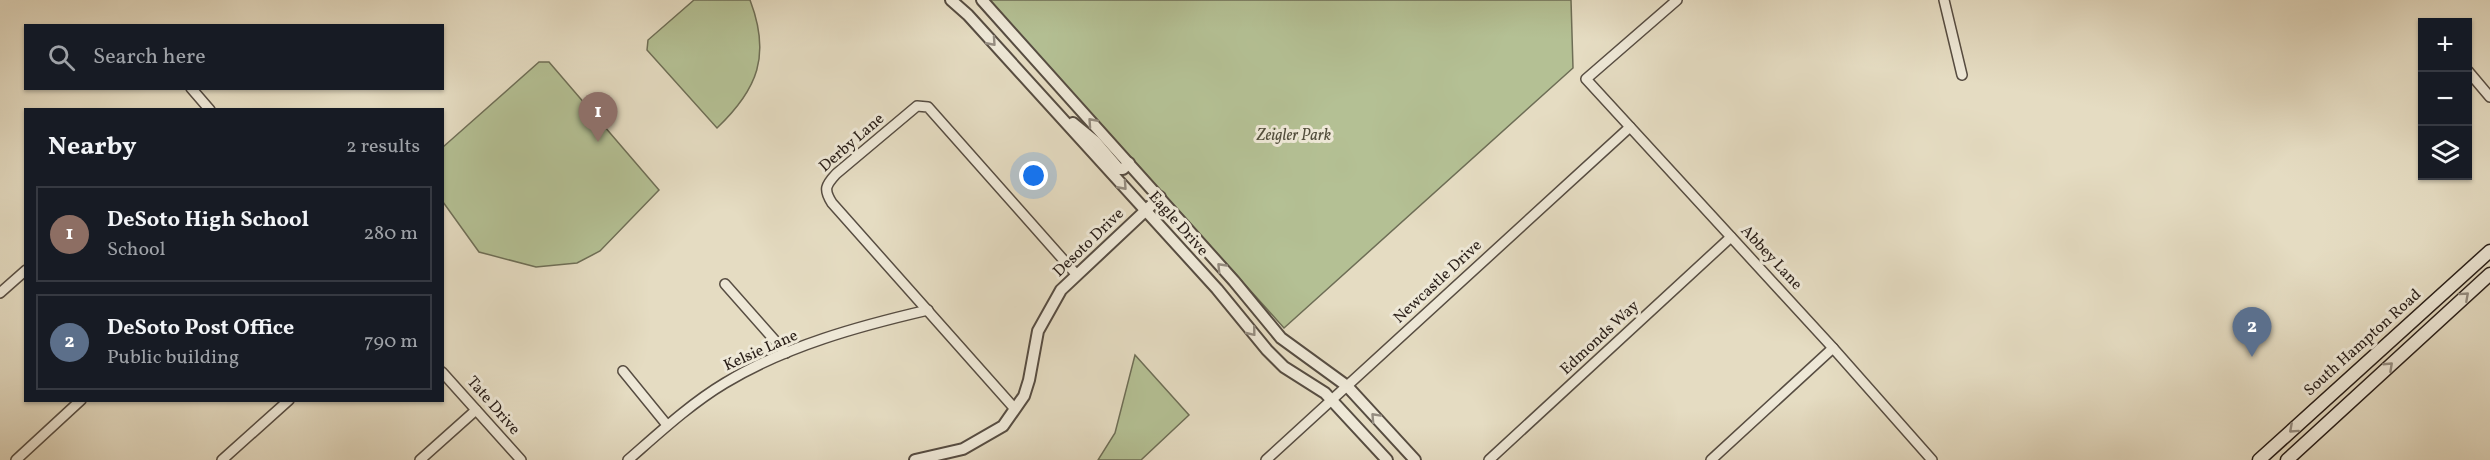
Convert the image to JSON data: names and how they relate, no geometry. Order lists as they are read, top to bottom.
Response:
{
  "streets": {
    "main road": ["South Hampton Road"],
    "street": [
      "Derby Lane",
      "Eagle Drive",
      "Desoto Drive",
      "Abbey Lane",
      "Newcastle Drive",
      "Edmonds Way",
      "Kelsie Lane",
      "Tate Drive"
    ]
  },
  "crossings": [
    ["Derby Lane", "Desoto Drive"],
    ["Derby Lane", "Kelsie Lane"],
    ["Eagle Drive", "Desoto Drive"],
    ["Eagle Drive", "Newcastle Drive"],
    ["Abbey Lane", "Newcastle Drive"],
    ["Abbey Lane", "Edmonds Way"]
  ],
  "parks": ["Zeigler Park"],
  "page": {
    "map_buttons": ["+", "−"],
    "search": "Search here",
    "pins": ["1", "2"],
    "heading": ["Nearby", "2 results"],
    "list": [
      {
        "mark": "1",
        "name": "DeSoto High School",
        "note": "School",
        "value": "280 m"
      },
      {
        "mark": "2",
        "name": "DeSoto Post Office",
        "note": "Public building",
        "value": "790 m"
      }
    ]
  }
}
